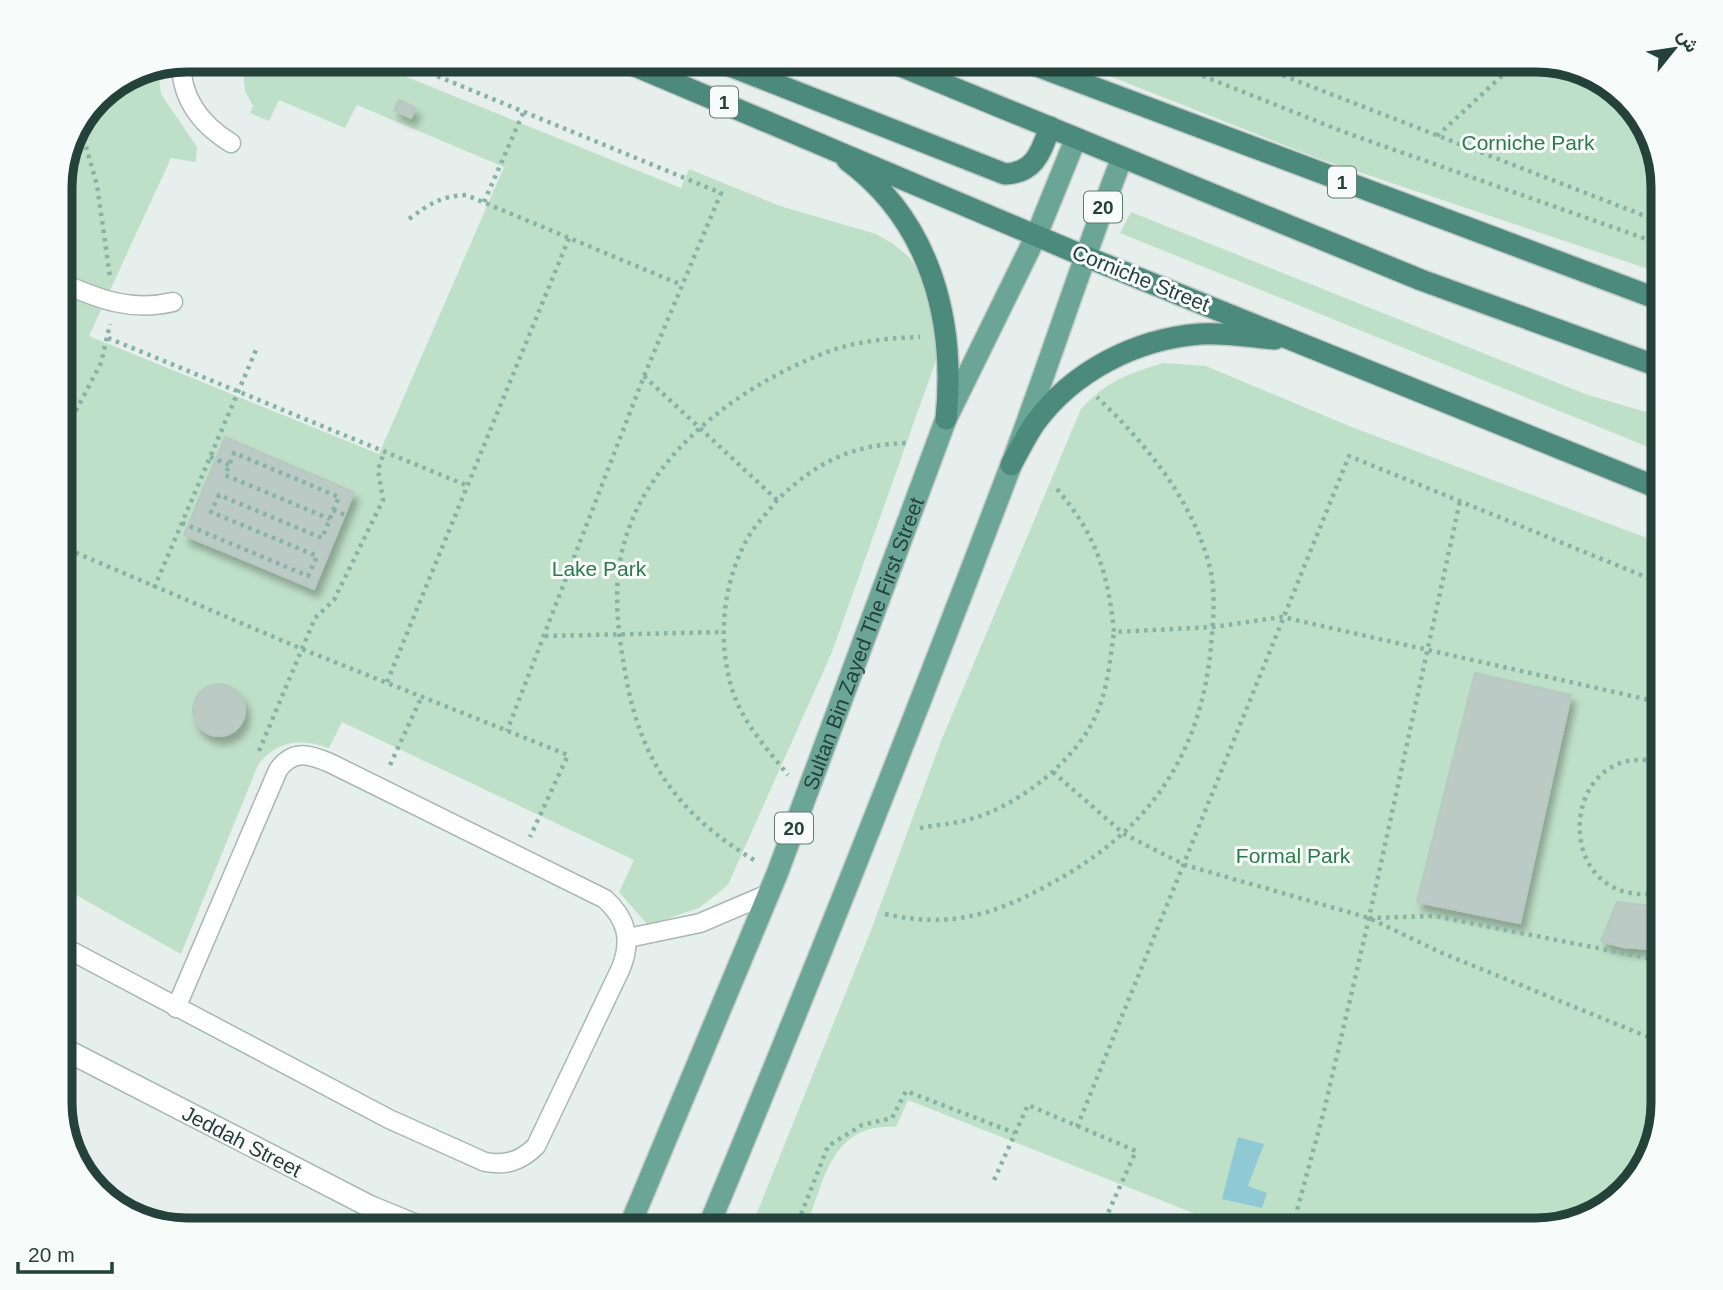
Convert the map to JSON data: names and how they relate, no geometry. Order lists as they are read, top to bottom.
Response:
{
  "streets": {
    "highway": ["1", "Corniche Street"],
    "main road": ["20", "Sultan Bin Zayed The First Street"],
    "street": ["Jeddah Street"]
  },
  "crossings": [
    ["20", "Corniche Street"],
    ["Corniche Street", "Sultan Bin Zayed The First Street"]
  ],
  "parks": ["Corniche Park", "Lake Park", "Formal Park"],
  "scale_bar": "20 m",
  "north": "top right"
}
